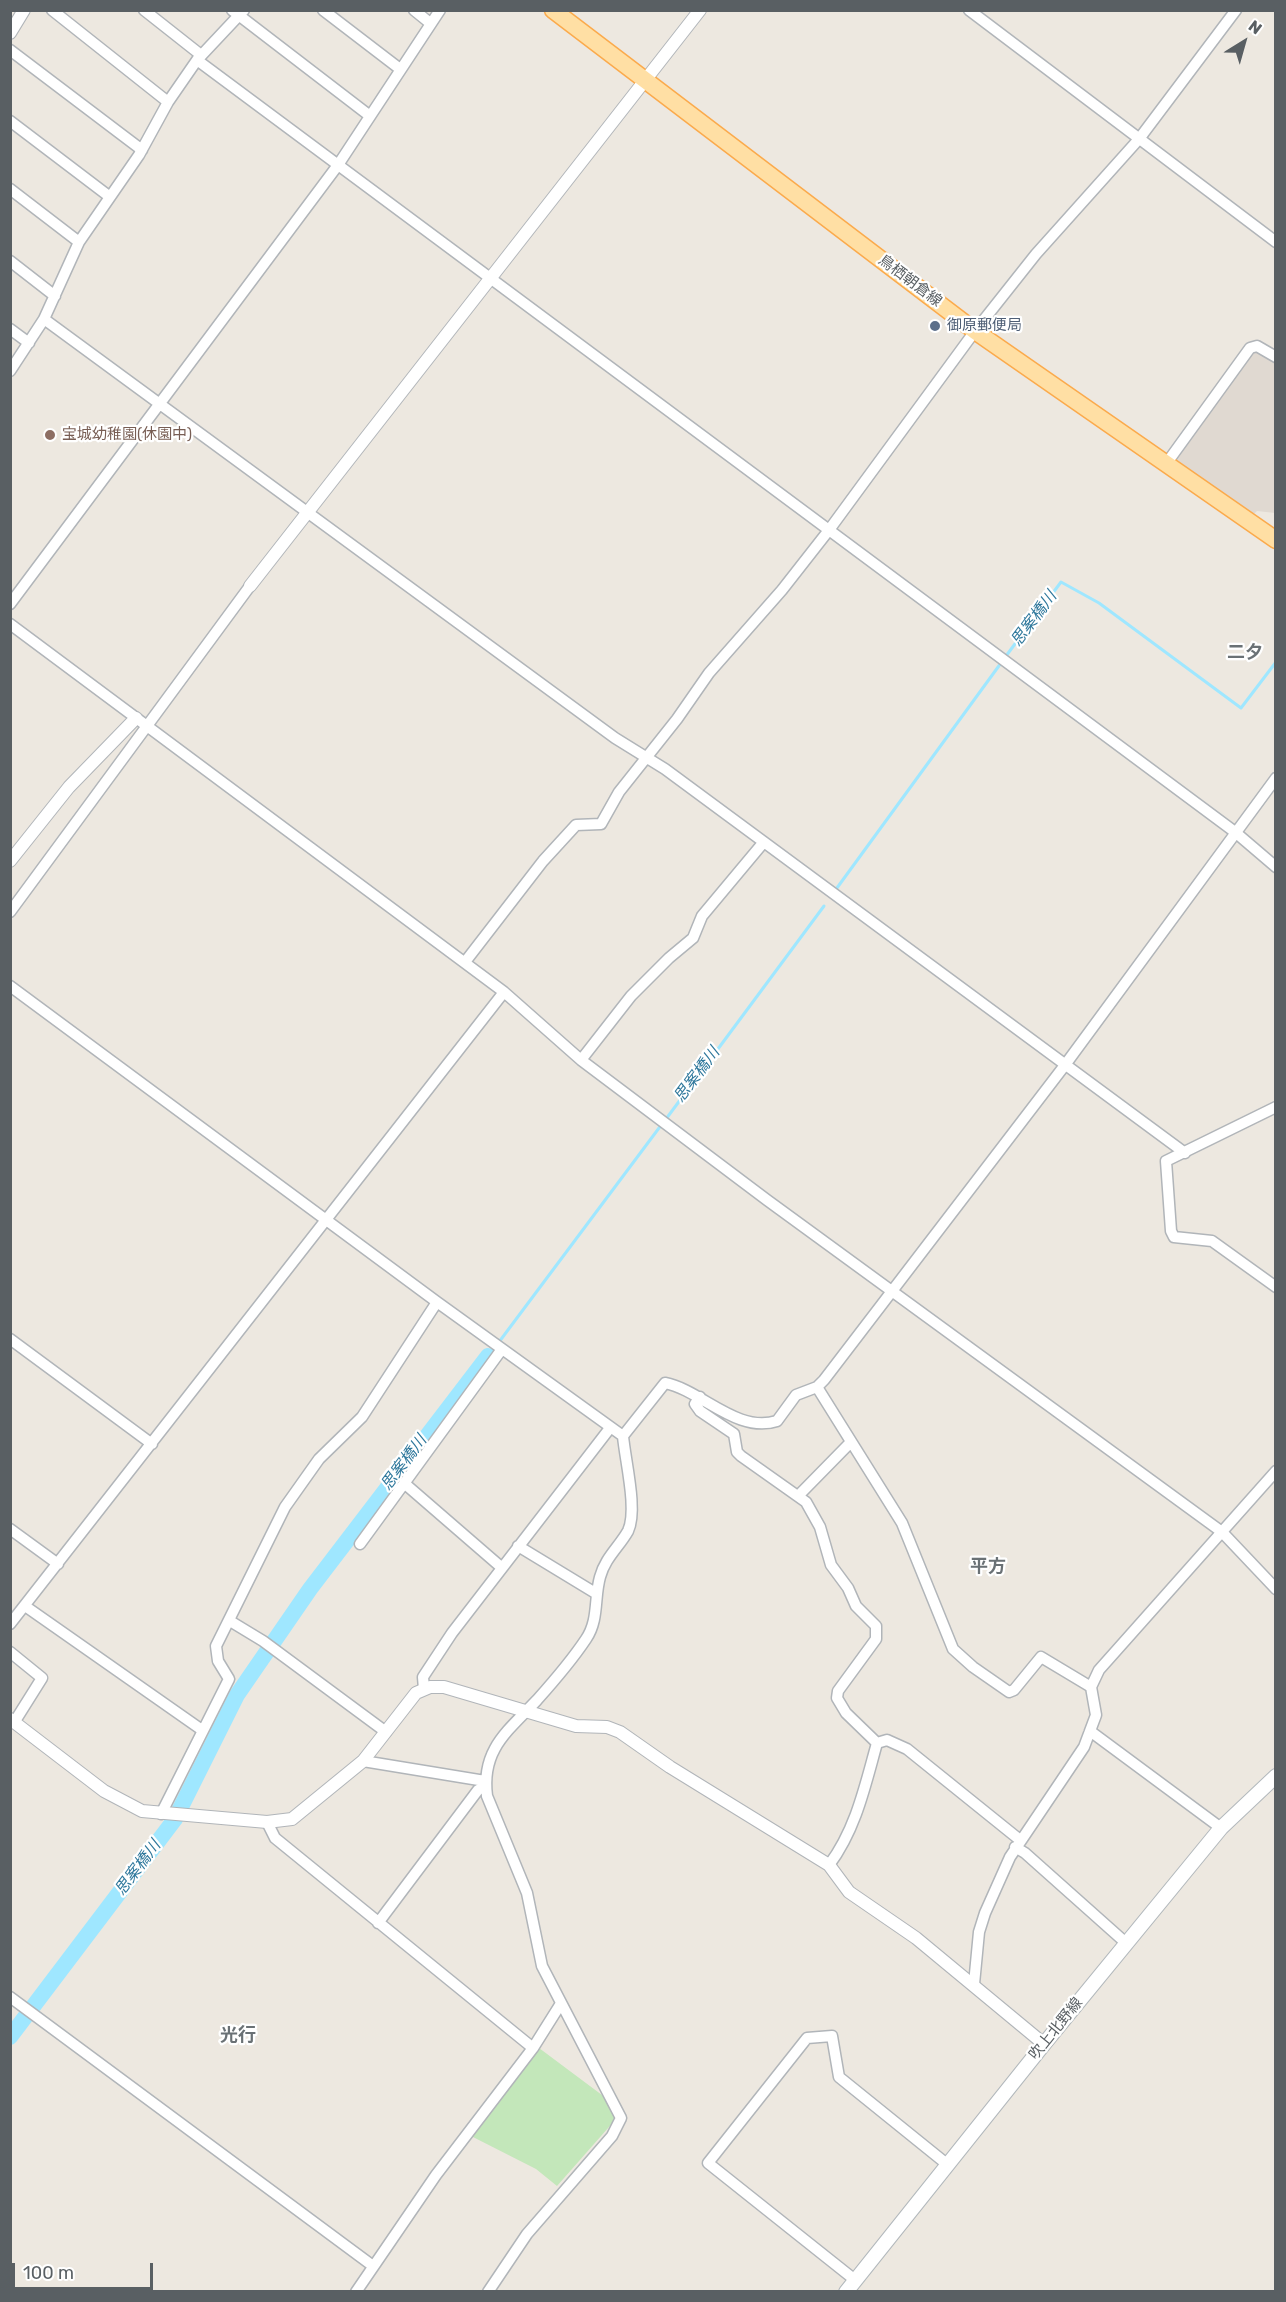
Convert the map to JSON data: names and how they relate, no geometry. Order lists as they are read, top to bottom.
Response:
{
  "streets": {
    "main road": ["鳥栖朝倉線", "吹上北野線"]
  },
  "districts": ["二夕", "平方", "光行"],
  "water": ["思案橋川"],
  "places": ["御原郵便局", "宝城幼稚園(休園中)"],
  "scale_bar": "100 m",
  "north": "top right"
}
